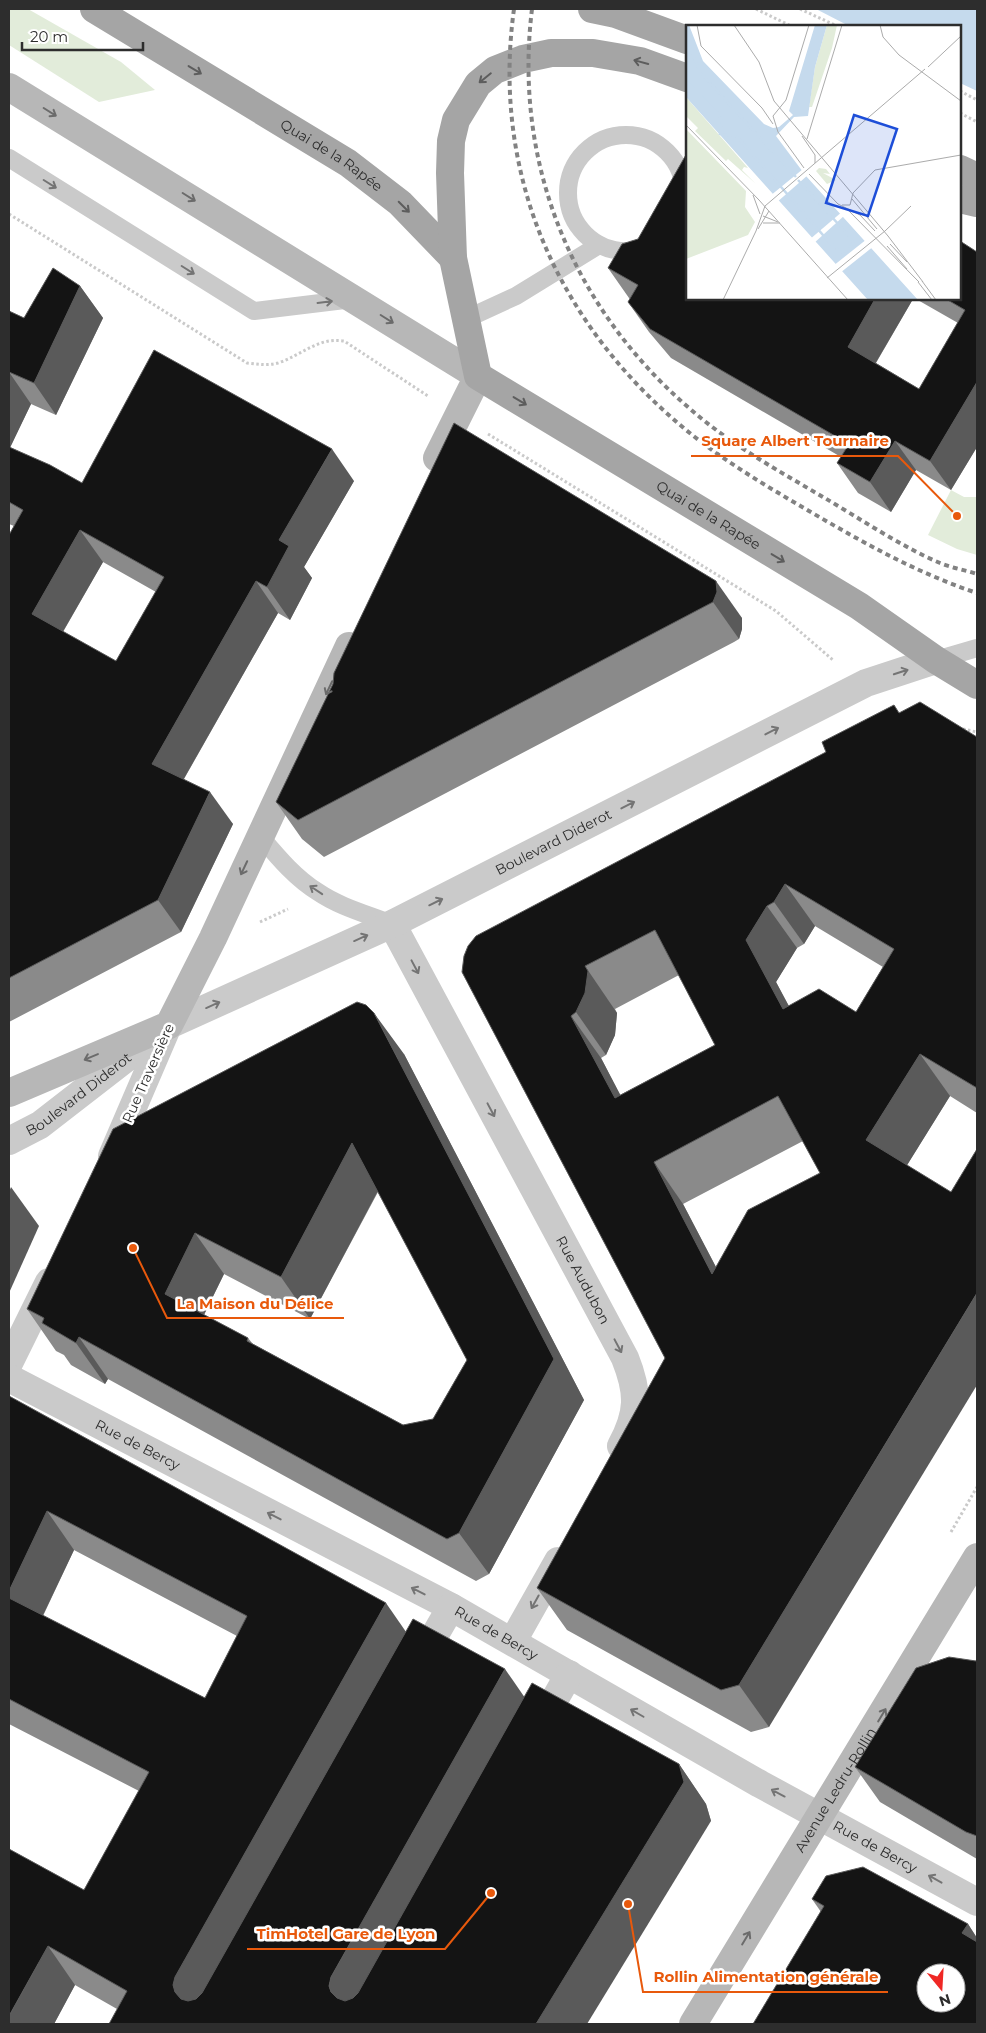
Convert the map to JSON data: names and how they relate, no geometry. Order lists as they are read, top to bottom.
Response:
{
  "streets": {
    "main road": [
      "Quai de la Rapée",
      "Boulevard Diderot",
      "Rue Traversière",
      "Avenue Ledru-Rollin"
    ],
    "street": ["Rue Audubon", "Rue de Bercy"]
  },
  "crossings": [
    ["Quai de la Rapée", "Boulevard Diderot"],
    ["Boulevard Diderot", "Rue Traversière"],
    ["Boulevard Diderot", "Rue Audubon"],
    ["Rue de Bercy", "Avenue Ledru-Rollin"]
  ],
  "one_way": [
    "Quai de la Rapée",
    "Rue Traversière",
    "Rue Audubon",
    "Rue de Bercy",
    "Avenue Ledru-Rollin"
  ],
  "places": [
    "Square Albert Tournaire",
    "La Maison du Délice",
    "TimHotel Gare de Lyon",
    "Rollin Alimentation générale"
  ],
  "scale_bar": "20 m",
  "north": "bottom"
}
